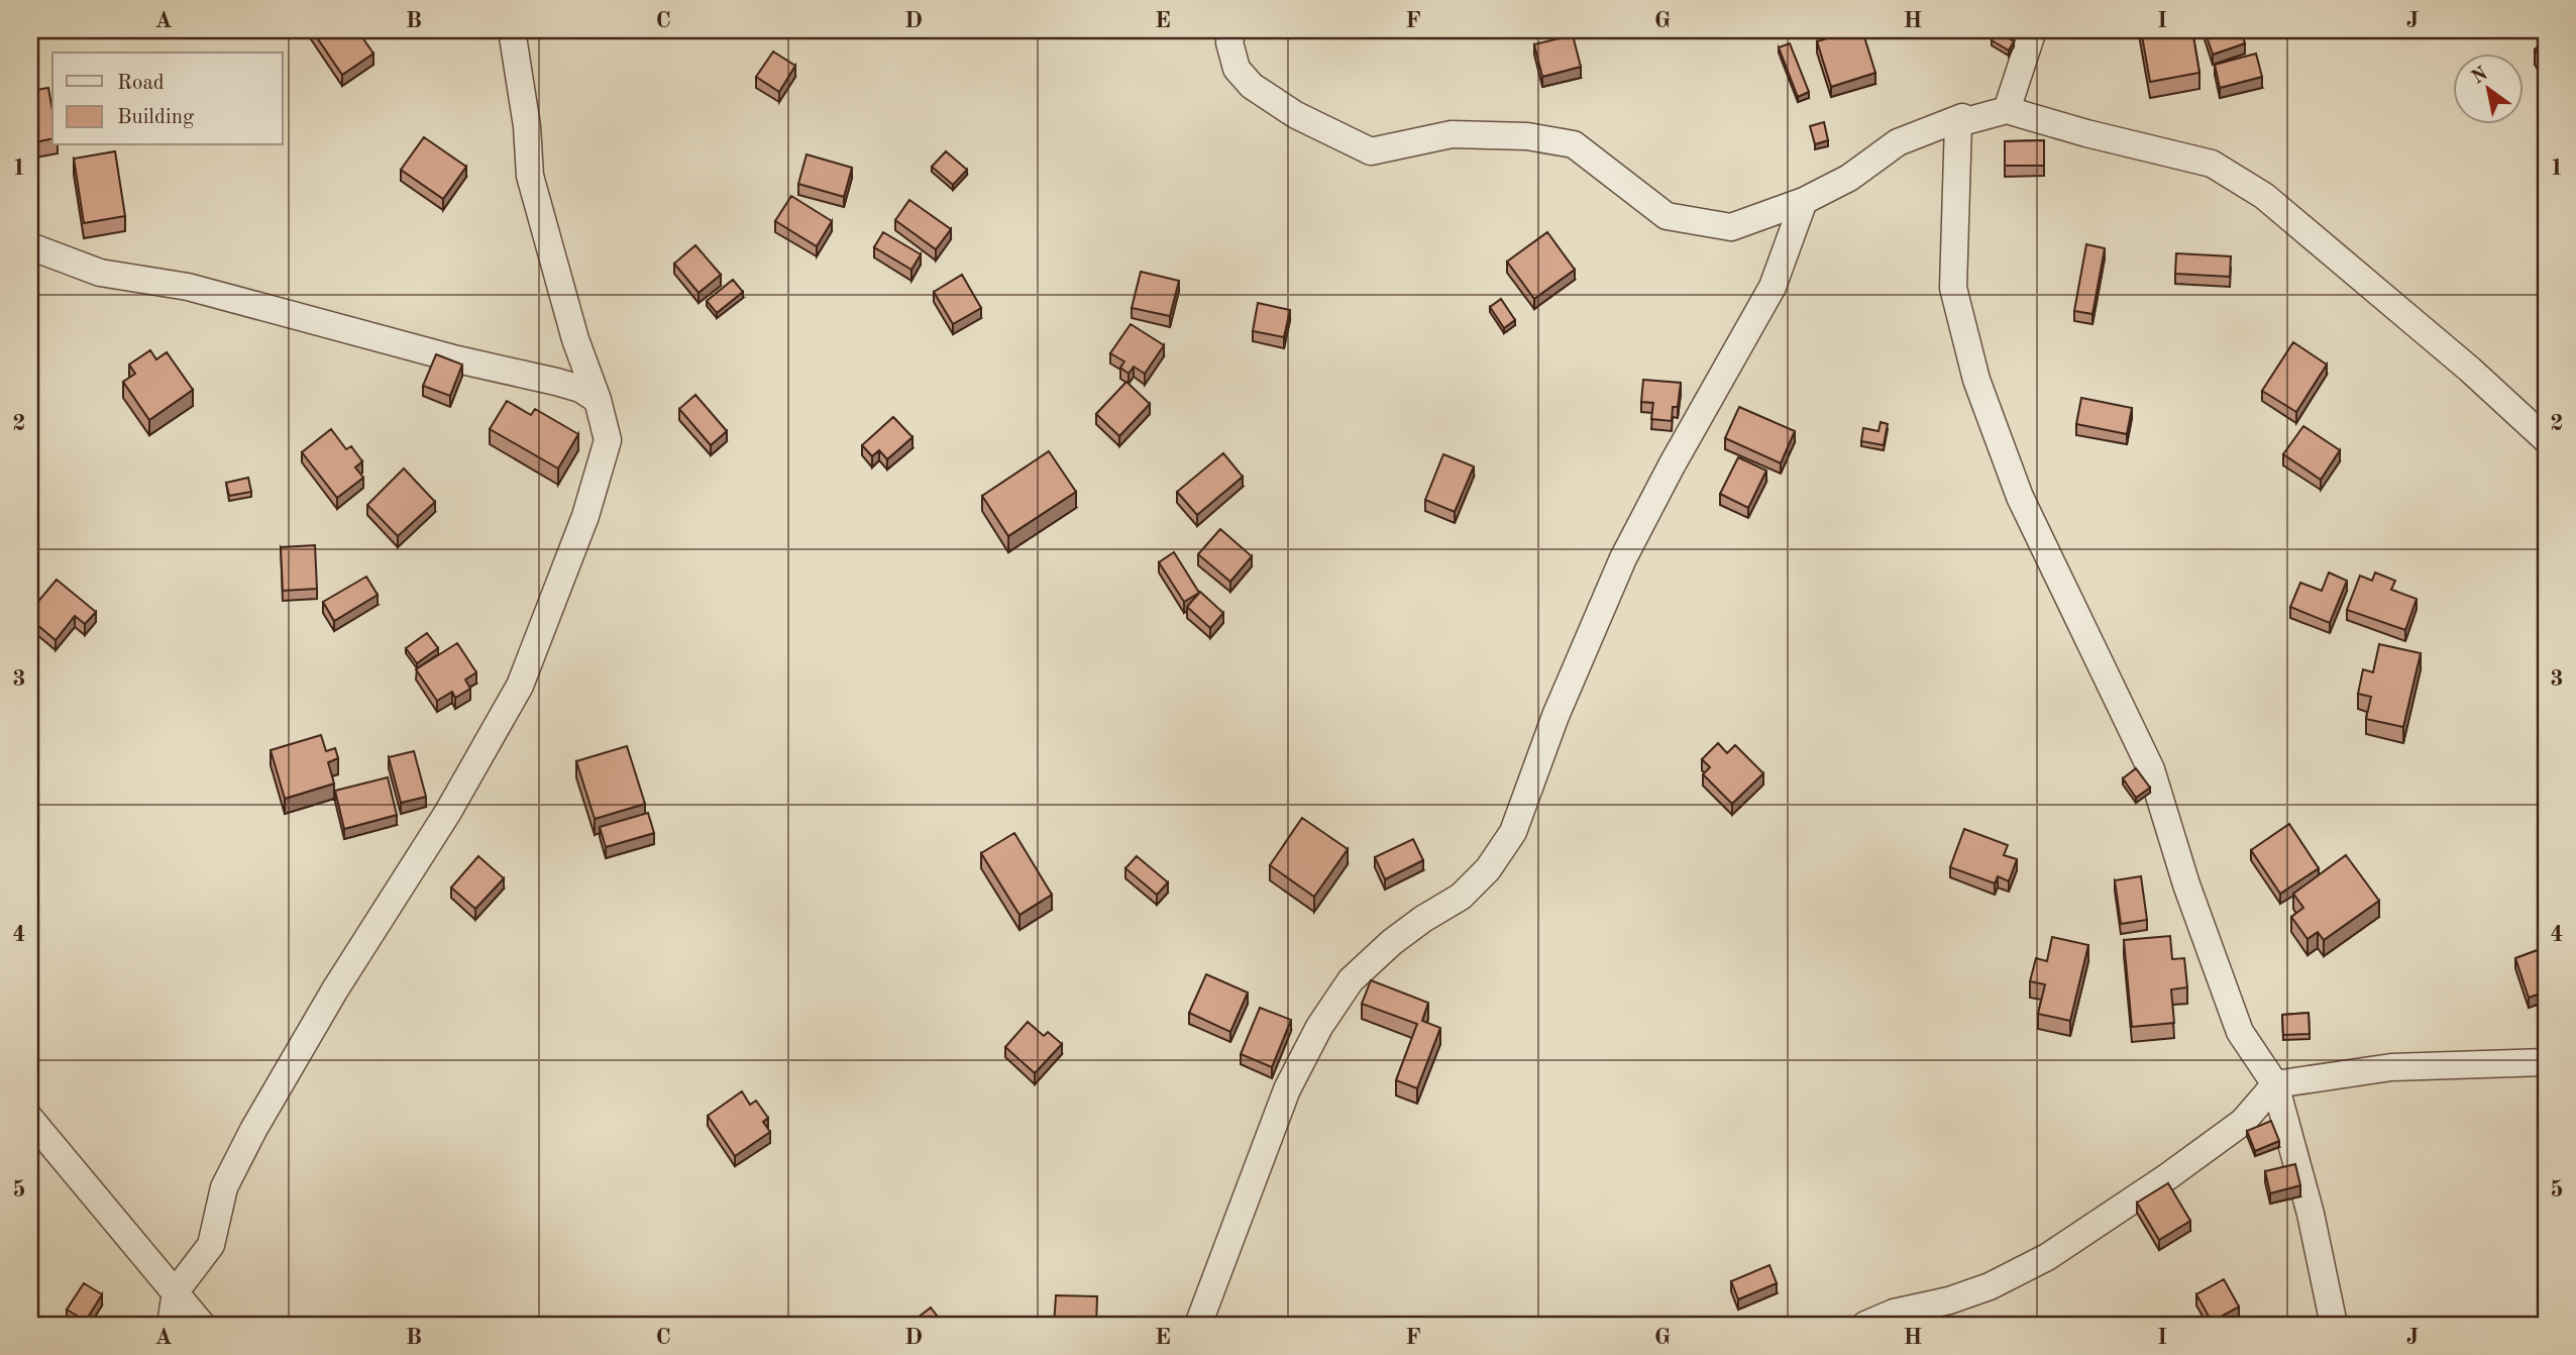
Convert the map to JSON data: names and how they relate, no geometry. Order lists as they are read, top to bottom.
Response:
{
  "legend": ["Road", "Building"],
  "north": "top left",
  "grid": {
    "columns": [
      "A",
      "B",
      "C",
      "D",
      "E",
      "F",
      "G",
      "H",
      "I",
      "J"
    ],
    "rows": [
      "1",
      "2",
      "3",
      "4",
      "5"
    ]
  }
}
